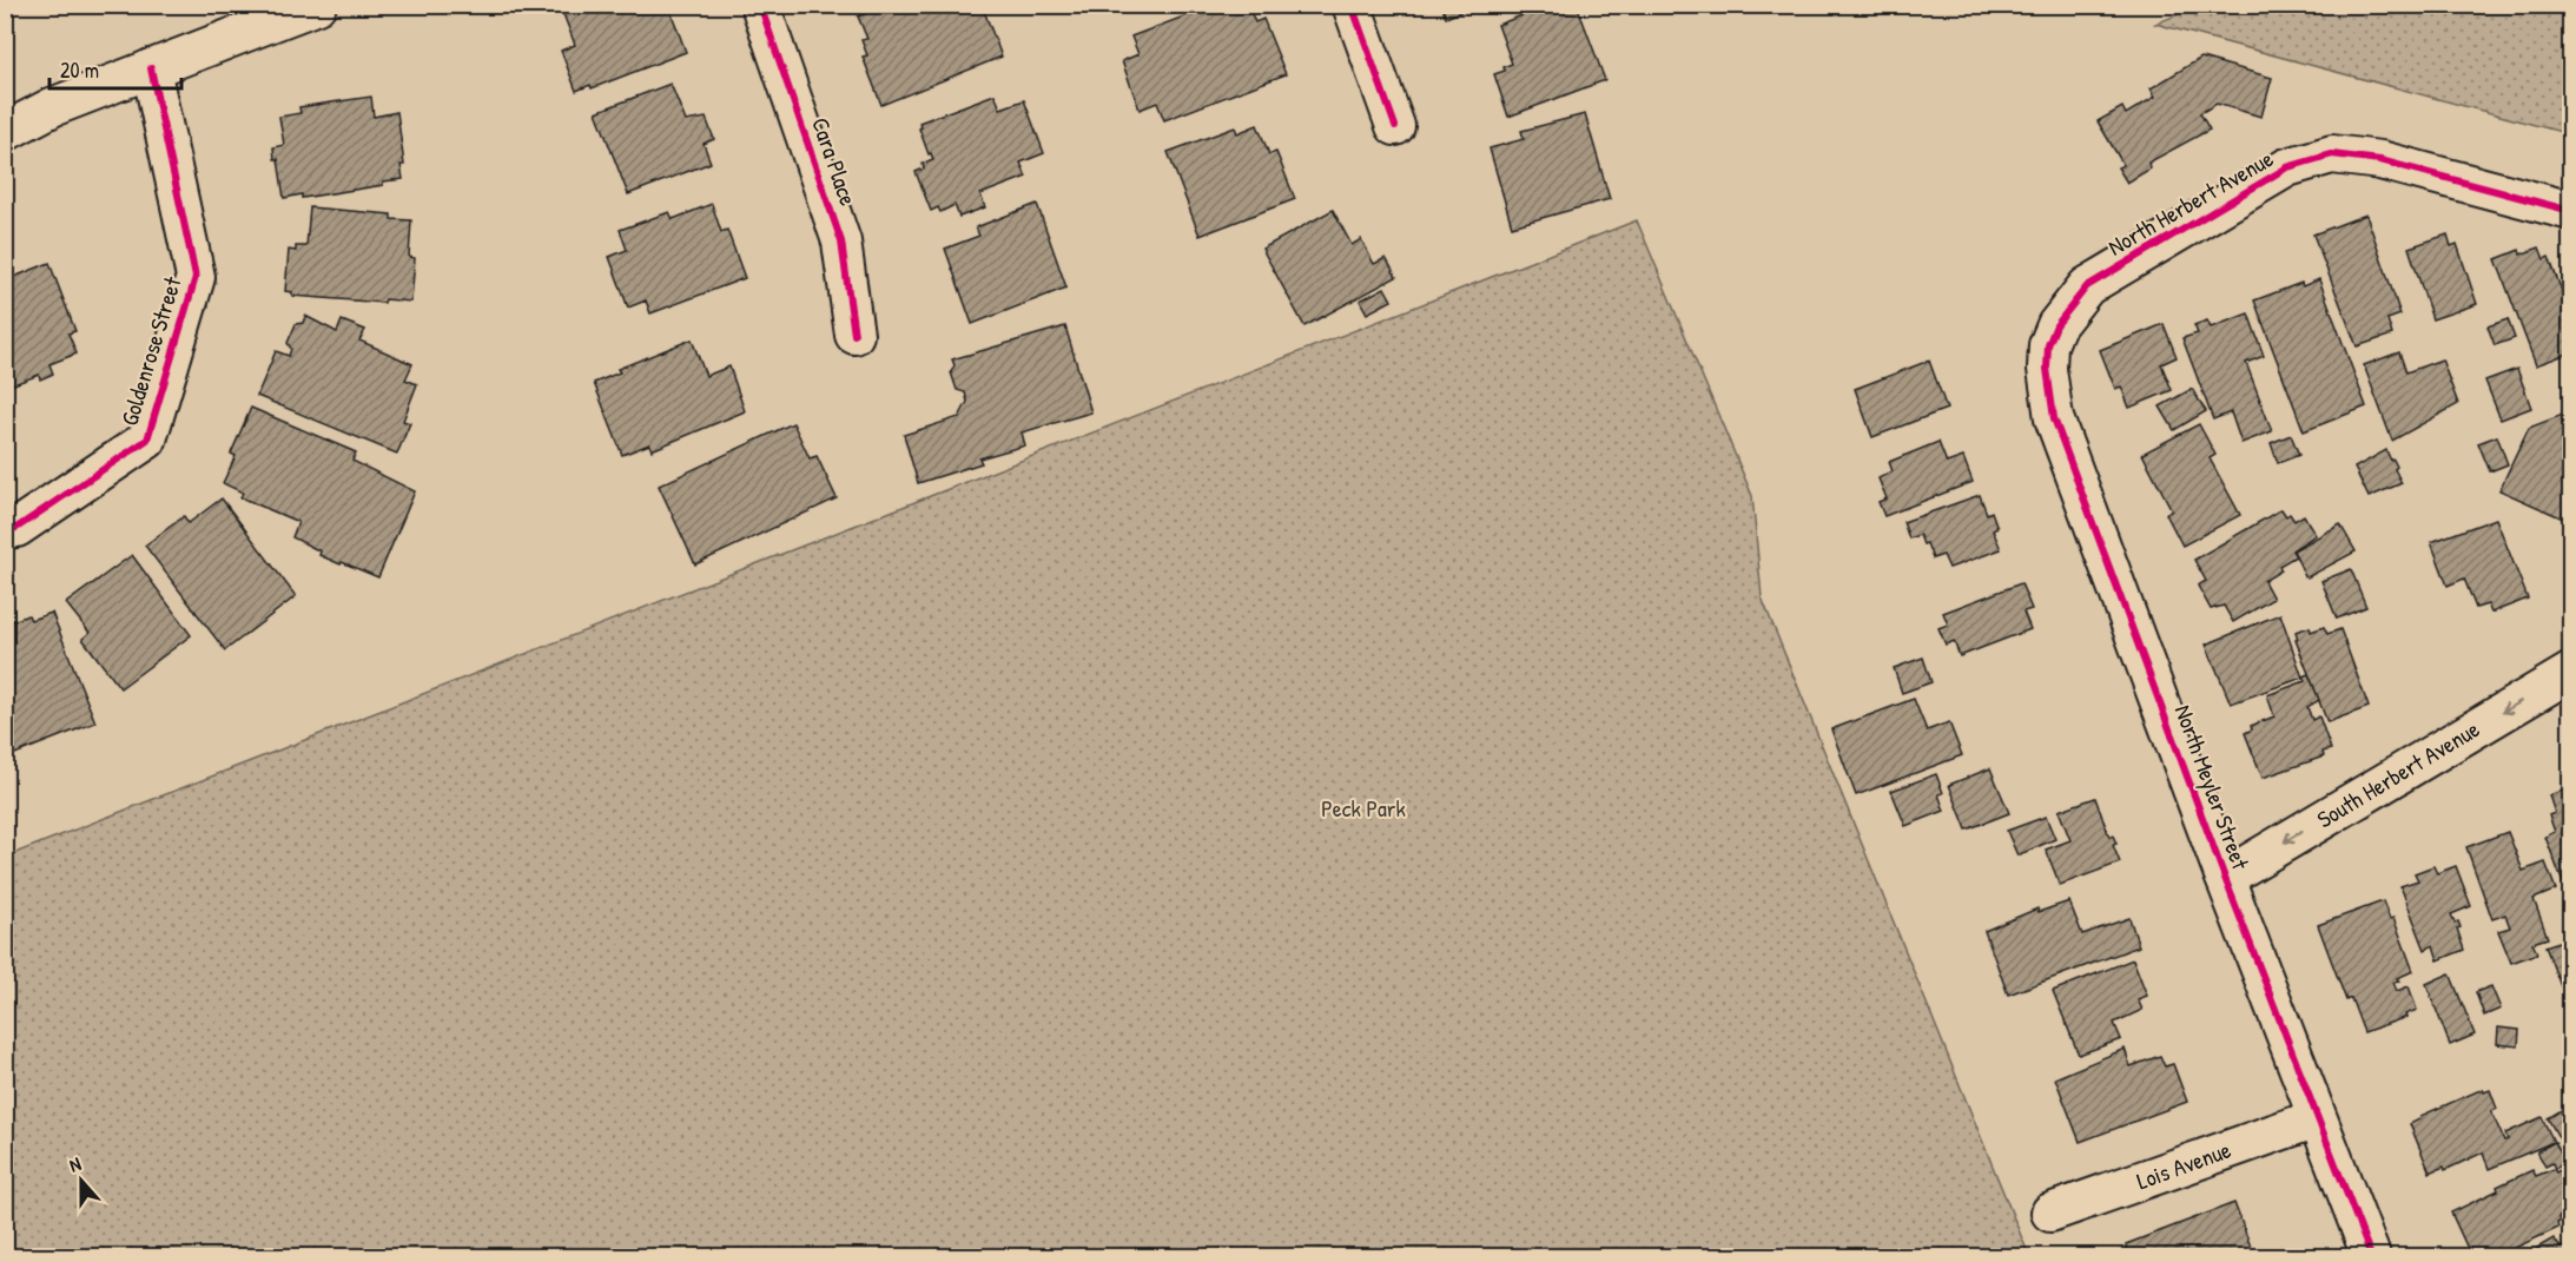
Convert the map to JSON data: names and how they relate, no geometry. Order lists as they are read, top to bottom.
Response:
{
  "streets": {
    "street": [
      "Cara Place",
      "North Herbert Avenue",
      "Goldenrose Street",
      "South Herbert Avenue",
      "North Meyler Street",
      "Lois Avenue"
    ]
  },
  "crossings": [
    ["North Herbert Avenue", "North Meyler Street"],
    ["South Herbert Avenue", "North Meyler Street"],
    ["North Meyler Street", "Lois Avenue"]
  ],
  "one_way": ["South Herbert Avenue"],
  "parks": ["Peck Park"],
  "scale_bar": "20 m",
  "north": "top"
}
